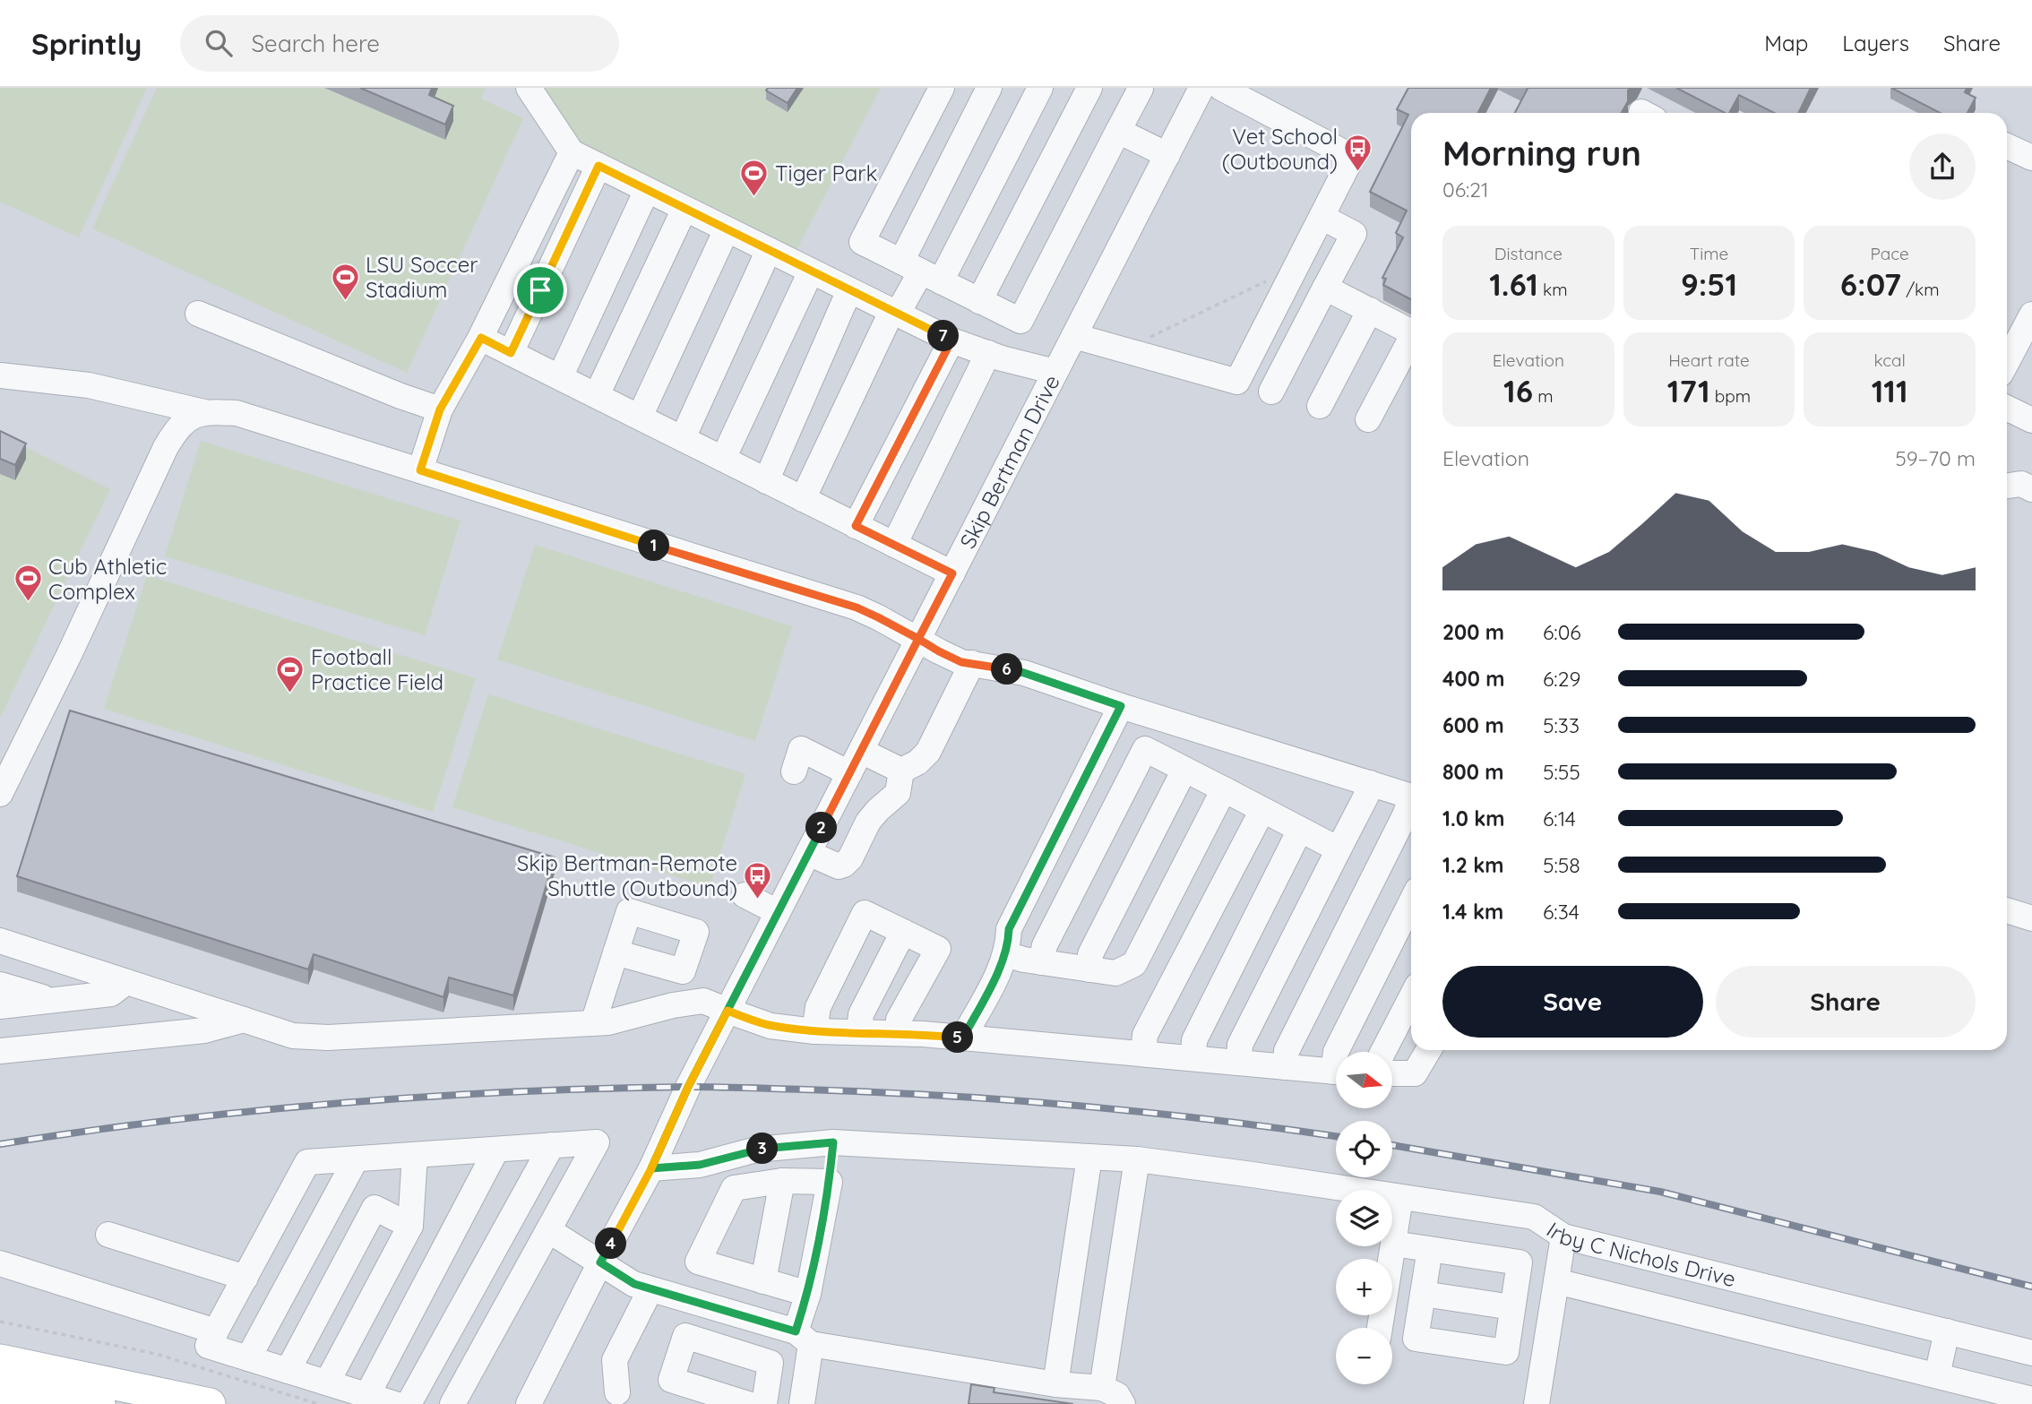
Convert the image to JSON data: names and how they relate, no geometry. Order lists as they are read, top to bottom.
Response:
{
  "streets": {
    "street": ["Skip Bertman Drive", "Irby C Nichols Drive"]
  },
  "crossings": [
    ["Skip Bertman Drive", "Irby C Nichols Drive"]
  ],
  "places": {
    "bus stop": ["Vet School (Outbound)", "Skip Bertman-Remote Shuttle (Outbound)"],
    "sports": [
      "Tiger Park",
      "LSU Soccer Stadium",
      "Cub Athletic Complex",
      "Football Practice Field"
    ]
  },
  "north": "right",
  "page": {
    "header": "Sprintly",
    "search": "Search here",
    "nav": ["Map", "Layers", "Share"],
    "heading": ["Morning run", "06:21"],
    "stats": [
      ["Distance", "1.61 km"],
      ["Time", "9:51"],
      ["Pace", "6:07 /km"],
      ["Elevation", "16 m"],
      ["Heart rate", "171 bpm"],
      ["kcal", "111"]
    ],
    "pins": [
      "7",
      "1",
      "6",
      "2",
      "5",
      "3",
      "4"
    ],
    "chart": ["Elevation", "59–70 m"],
    "list": [
      {
        "name": "200 m",
        "note": "6:06"
      },
      {
        "name": "400 m",
        "note": "6:29"
      },
      {
        "name": "600 m",
        "note": "5:33"
      },
      {
        "name": "800 m",
        "note": "5:55"
      },
      {
        "name": "1.0 km",
        "note": "6:14"
      },
      {
        "name": "1.2 km",
        "note": "5:58"
      },
      {
        "name": "1.4 km",
        "note": "6:34"
      }
    ],
    "buttons": ["Save", "Share"],
    "map_buttons": ["+", "−"]
  }
}
